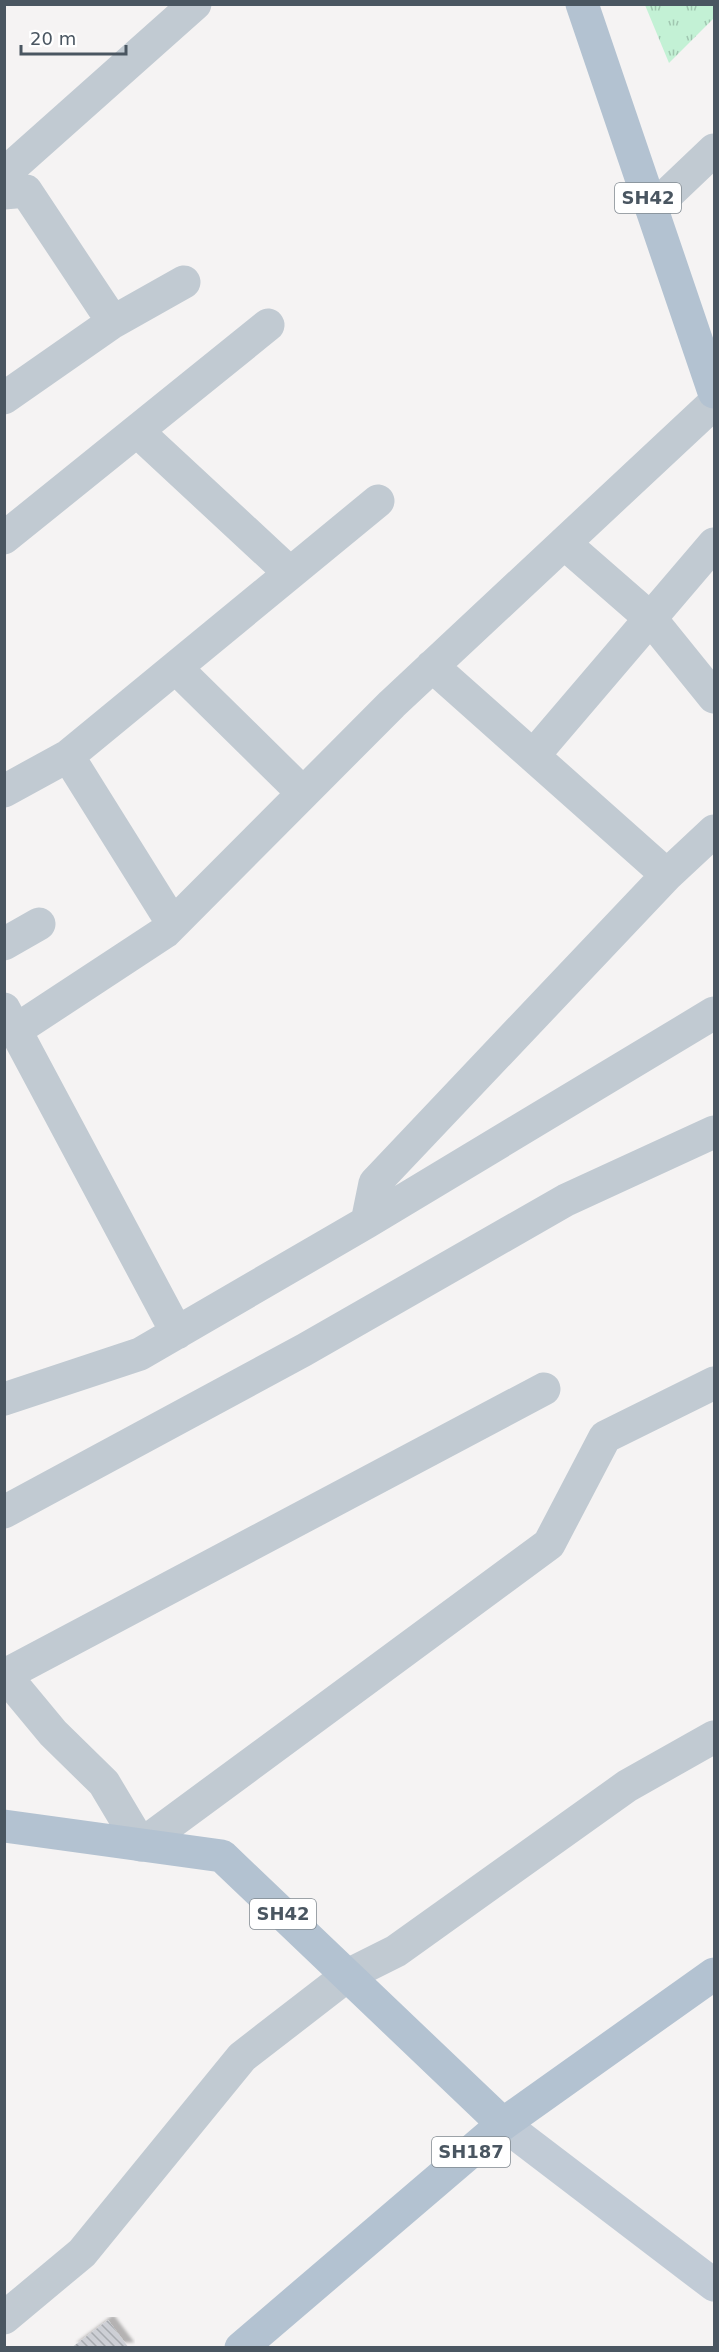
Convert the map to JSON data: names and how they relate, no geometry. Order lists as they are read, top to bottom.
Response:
{
  "streets": {
    "main road": ["SH42", "SH187"]
  },
  "crossings": [
    ["SH42", "SH187"]
  ],
  "scale_bar": "20 m"
}
